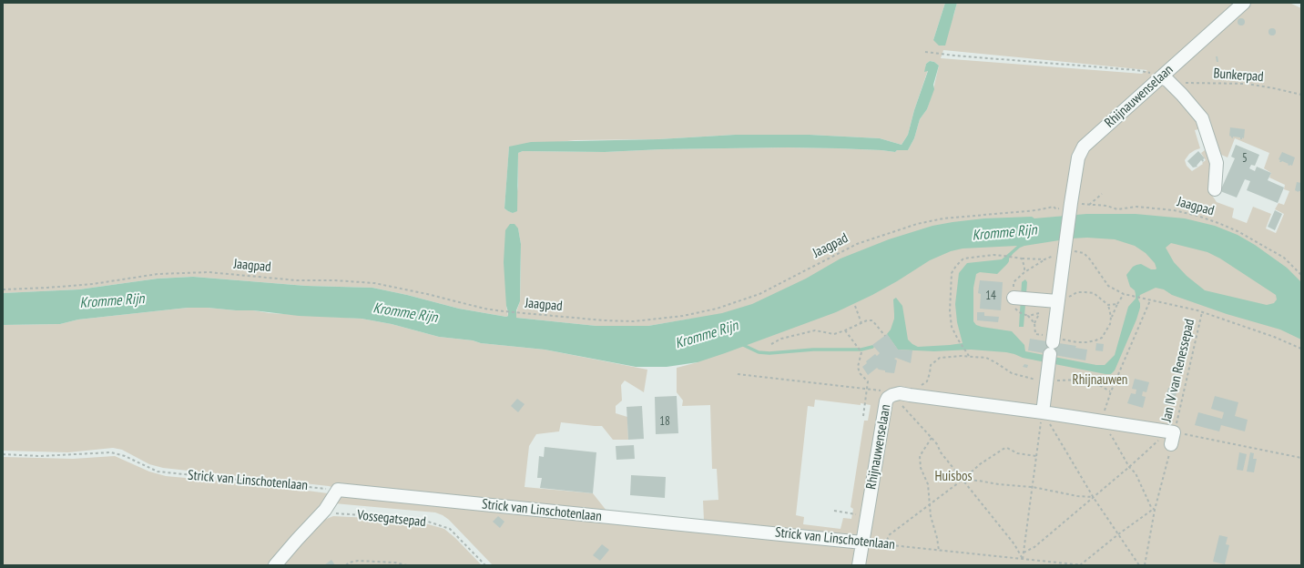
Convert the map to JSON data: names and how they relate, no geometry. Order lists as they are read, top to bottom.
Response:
{
  "streets": {
    "street": ["Rhijnauwenselaan", "Strick van Linschotenlaan"],
    "path": [
      "Bunkerpad",
      "Jaagpad",
      "Jan IV van Renessepad",
      "Vossegatsepad"
    ]
  },
  "crossings": [
    ["Rhijnauwenselaan", "Jaagpad"],
    ["Rhijnauwenselaan", "Jan IV van Renessepad"],
    ["Rhijnauwenselaan", "Strick van Linschotenlaan"]
  ],
  "water": ["Kromme Rijn"],
  "parks": ["Rhijnauwen", "Huisbos"],
  "house_numbers": ["5", "14", "18"]
}
